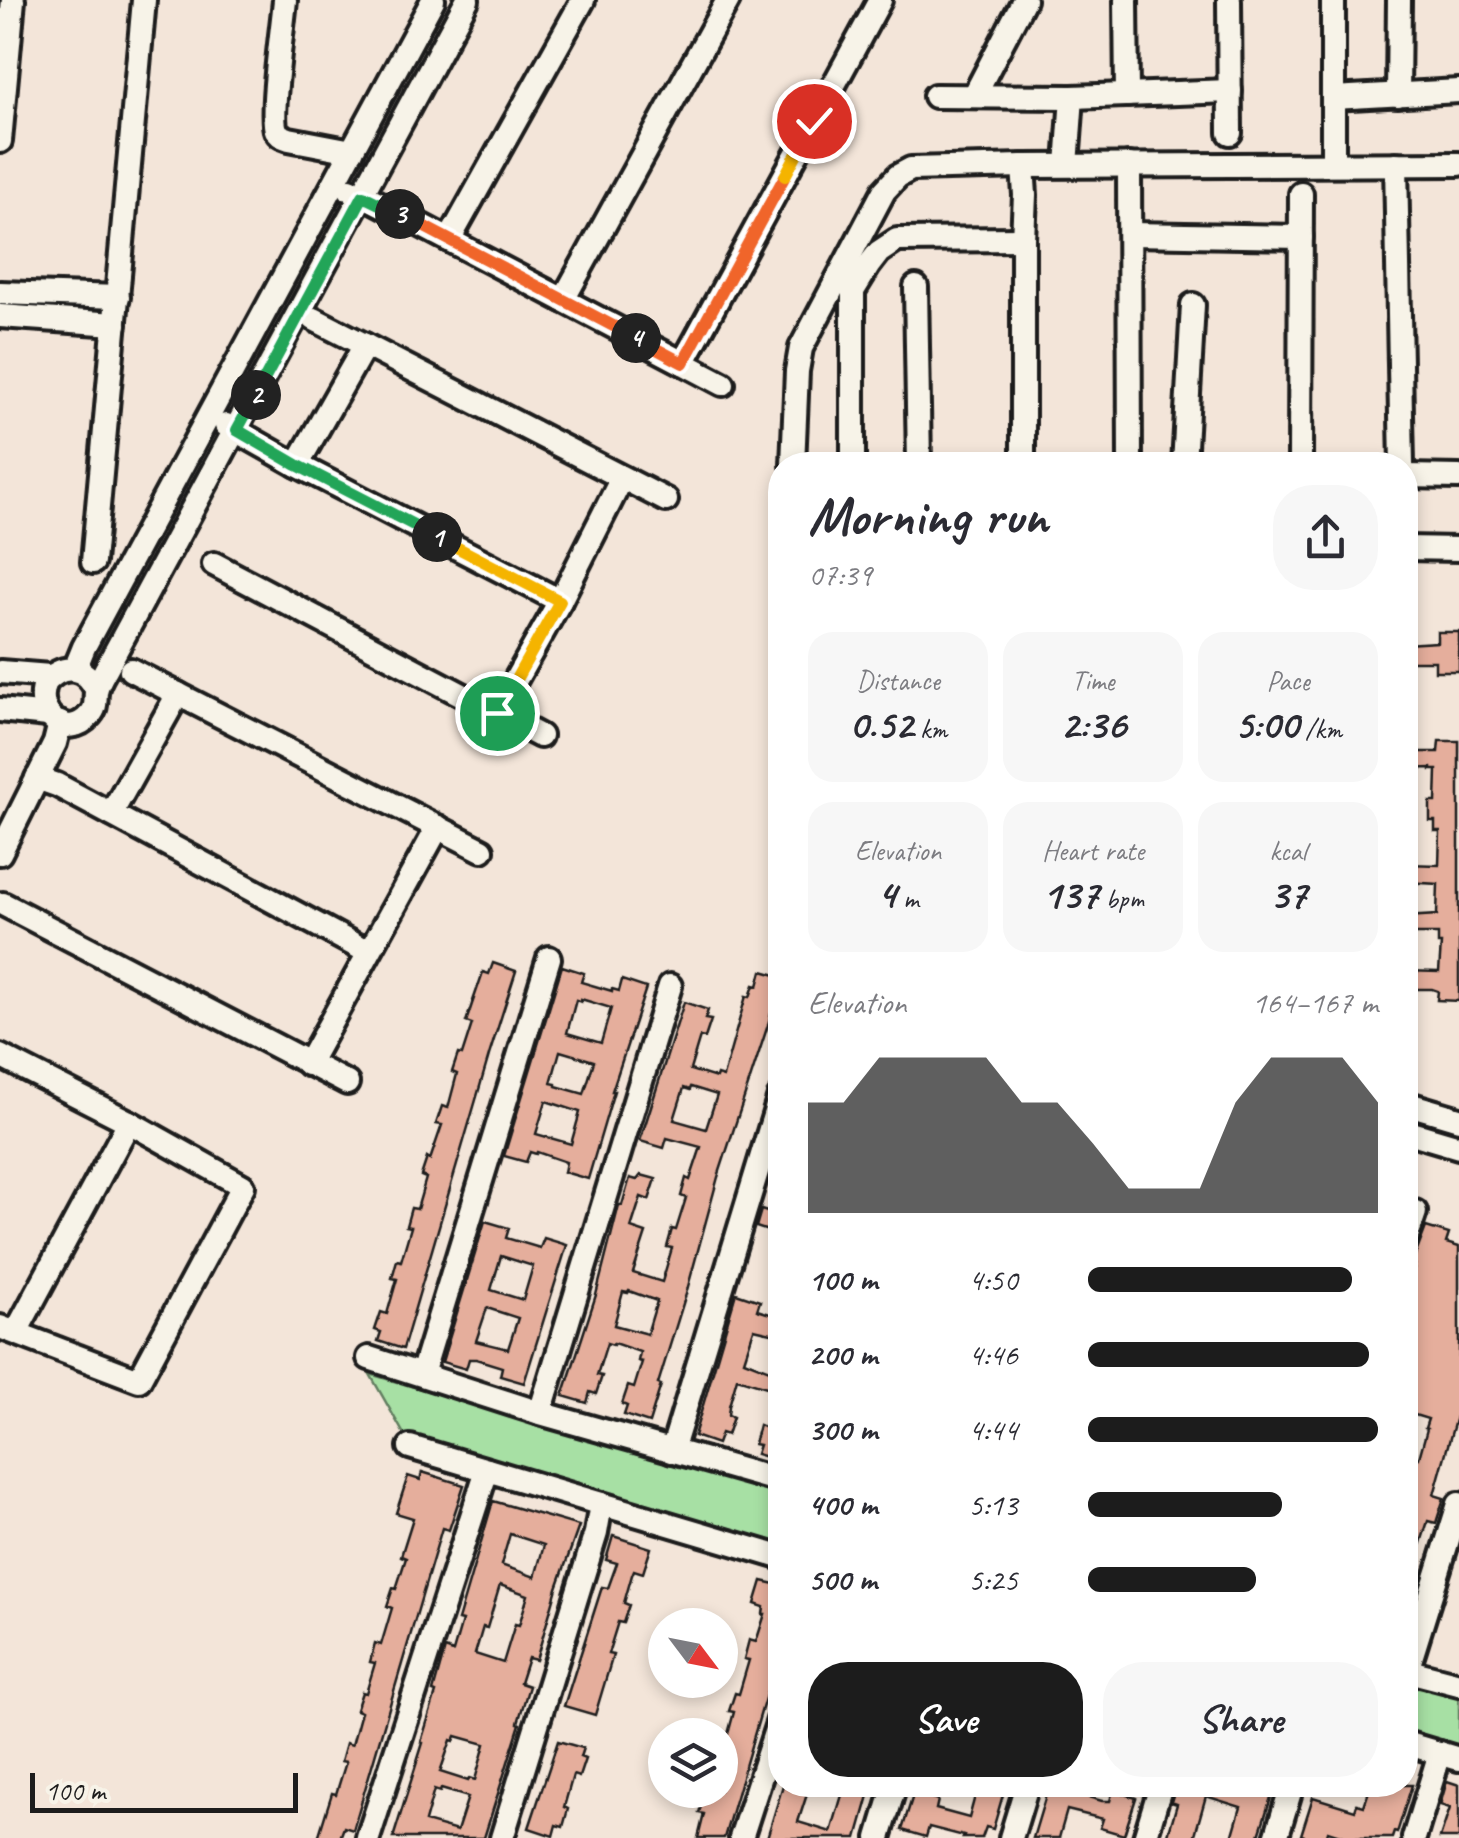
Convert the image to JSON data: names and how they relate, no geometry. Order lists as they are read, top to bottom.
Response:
{
  "scale_bar": "100 m",
  "north": "bottom right",
  "page": {
    "pins": [
      "3",
      "4",
      "2",
      "1"
    ],
    "heading": ["Morning run", "07:39"],
    "stats": [
      ["Distance", "0.52 km"],
      ["Time", "2:36"],
      ["Pace", "5:00 /km"],
      ["Elevation", "4 m"],
      ["Heart rate", "137 bpm"],
      ["kcal", "37"]
    ],
    "chart": ["Elevation", "164–167 m"],
    "list": [
      {
        "name": "100 m",
        "note": "4:50"
      },
      {
        "name": "200 m",
        "note": "4:46"
      },
      {
        "name": "300 m",
        "note": "4:44"
      },
      {
        "name": "400 m",
        "note": "5:13"
      },
      {
        "name": "500 m",
        "note": "5:25"
      }
    ],
    "buttons": ["Save", "Share"],
    "scale": "100 m"
  }
}
